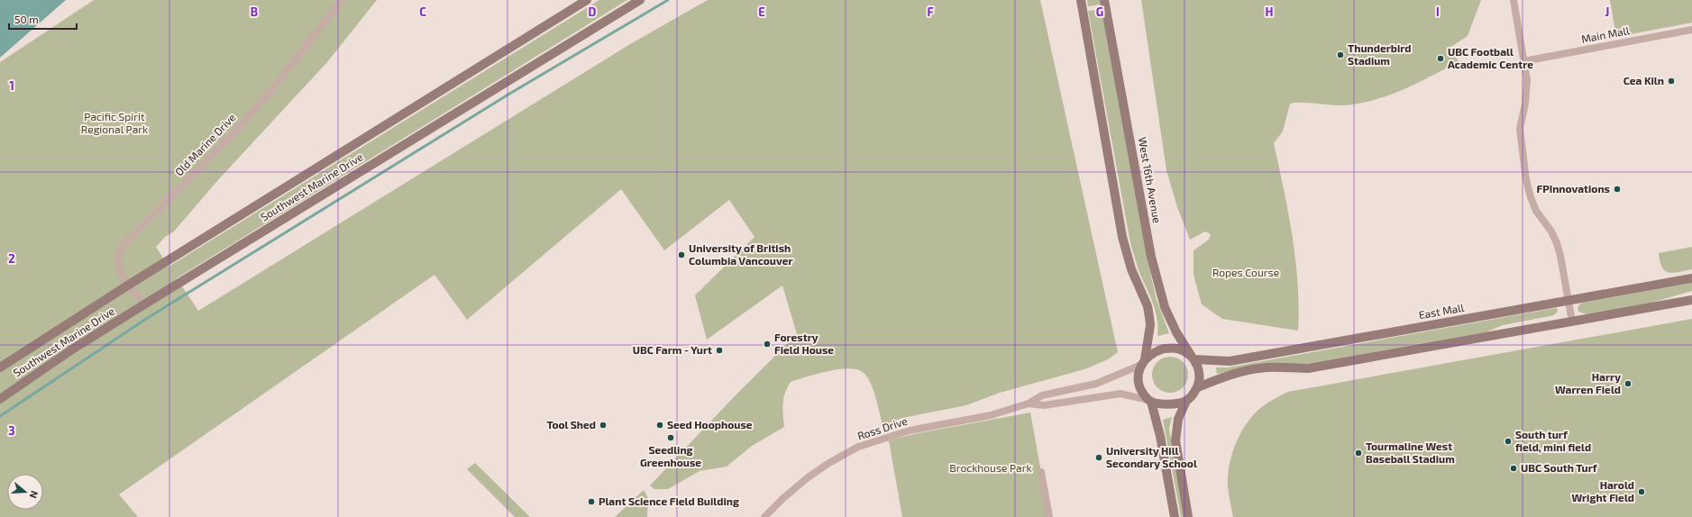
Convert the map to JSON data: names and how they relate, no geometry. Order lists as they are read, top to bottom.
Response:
{
  "streets": {
    "main road": ["West 16th Avenue", "Southwest Marine Drive", "East Mall"],
    "street": ["Main Mall", "Old Marine Drive", "Ross Drive"]
  },
  "crossings": [
    ["Old Marine Drive", "Southwest Marine Drive"],
    ["West 16th Avenue", "East Mall"],
    ["West 16th Avenue", "Ross Drive"],
    ["East Mall", "Ross Drive"]
  ],
  "parks": ["Pacific Spirit Regional Park", "Ropes Course", "Brockhouse Park"],
  "places": [
    "Thunderbird Stadium",
    "UBC Football Academic Centre",
    "Cea Kiln",
    "FPInnovations",
    "University of British Columbia Vancouver",
    "Forestry Field House",
    "UBC Farm - Yurt",
    "Harry Warren Field",
    "Tool Shed",
    "Seed Hoophouse",
    "Seedling Greenhouse",
    "South turf field, mini field",
    "Tourmaline West Baseball Stadium",
    "University Hill Secondary School",
    "UBC South Turf",
    "Harold Wright Field",
    "Plant Science Field Building"
  ],
  "scale_bar": "50 m",
  "north": "right",
  "grid": {
    "columns": [
      "B",
      "C",
      "D",
      "E",
      "F",
      "G",
      "H",
      "I",
      "J"
    ],
    "rows": ["1", "2", "3"]
  }
}
